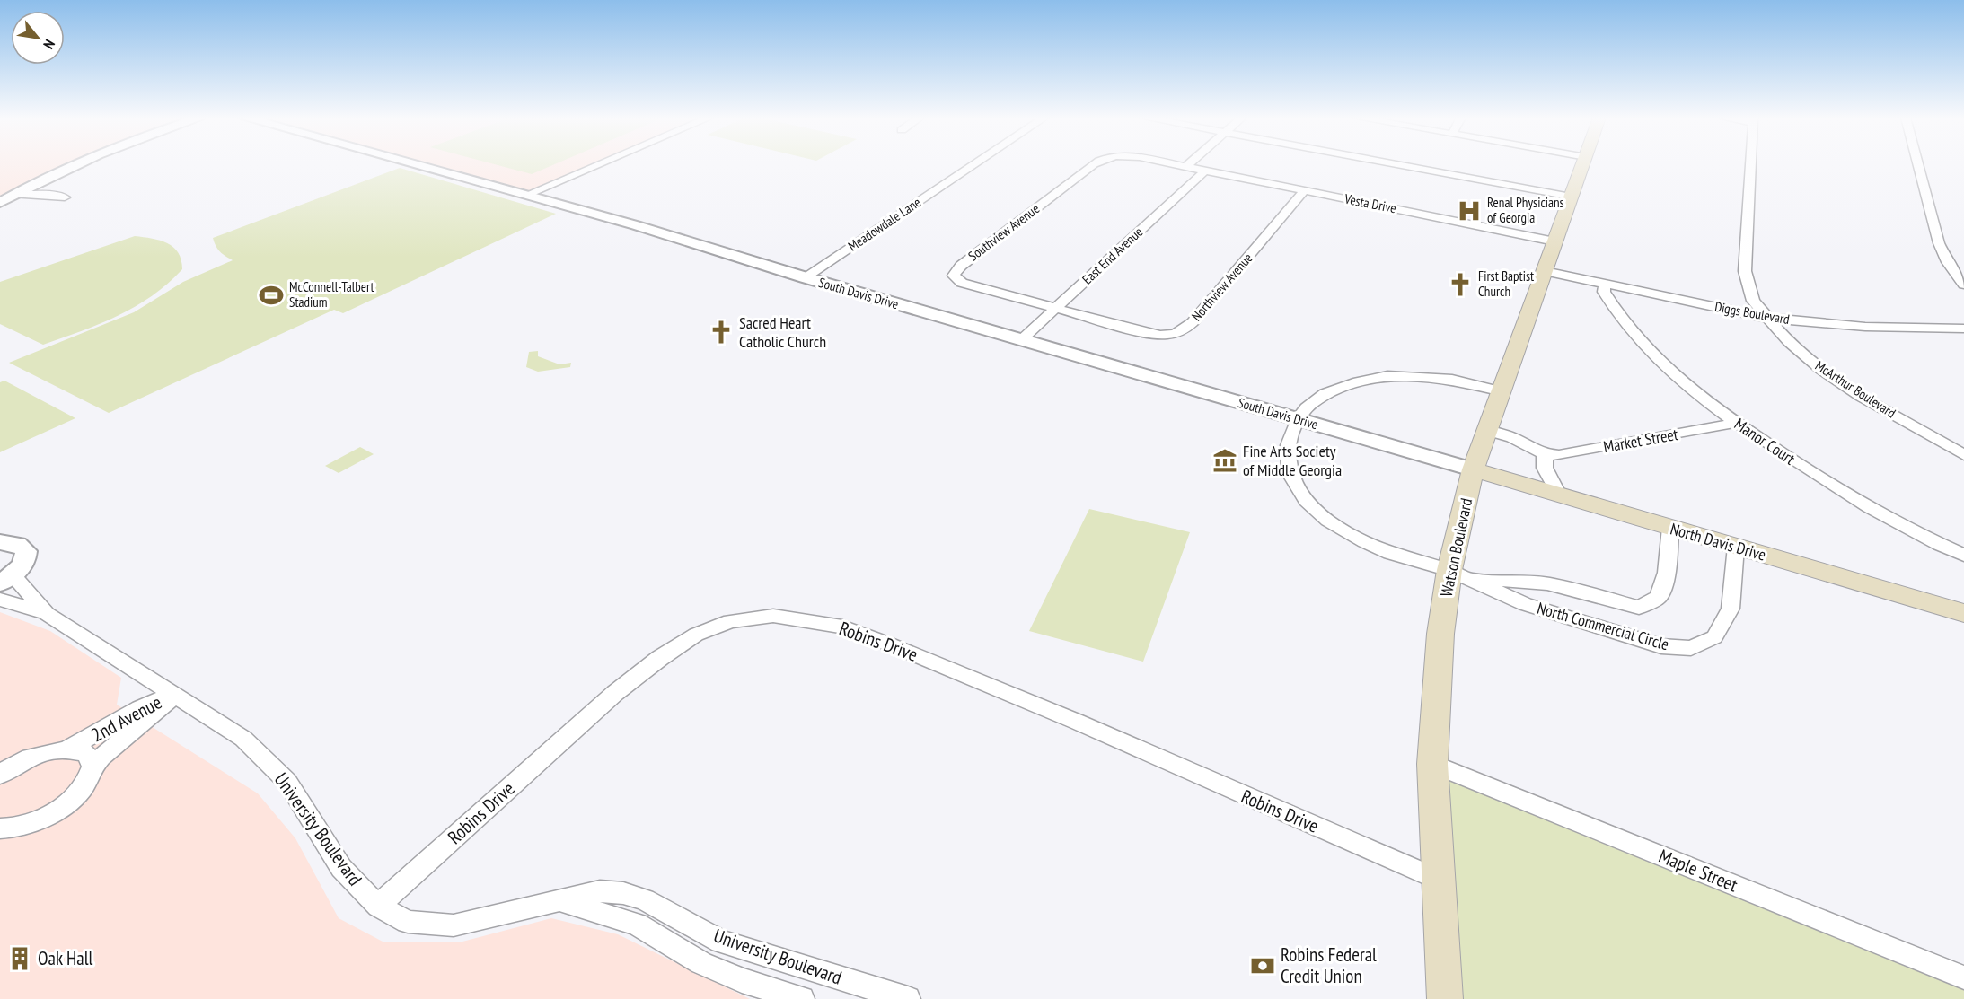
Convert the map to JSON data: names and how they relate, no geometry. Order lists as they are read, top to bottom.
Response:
{
  "streets": {
    "main road": ["North Davis Drive", "Watson Boulevard"],
    "street": [
      "Vesta Drive",
      "Meadowdale Lane",
      "Southview Avenue",
      "East End Avenue",
      "Northview Avenue",
      "South Davis Drive",
      "Diggs Boulevard",
      "McArthur Boulevard",
      "Market Street",
      "Manor Court",
      "North Commercial Circle",
      "Robins Drive",
      "2nd Avenue",
      "University Boulevard",
      "Maple Street"
    ]
  },
  "crossings": [
    ["Vesta Drive", "Southview Avenue"],
    ["Vesta Drive", "East End Avenue"],
    ["Vesta Drive", "Northview Avenue"],
    ["Vesta Drive", "Watson Boulevard"],
    ["Meadowdale Lane", "South Davis Drive"],
    ["Southview Avenue", "East End Avenue"],
    ["Southview Avenue", "Northview Avenue"],
    ["East End Avenue", "Northview Avenue"],
    ["East End Avenue", "South Davis Drive"],
    ["South Davis Drive", "North Davis Drive"],
    ["South Davis Drive", "Watson Boulevard"],
    ["Diggs Boulevard", "McArthur Boulevard"],
    ["Diggs Boulevard", "Manor Court"],
    ["Diggs Boulevard", "Watson Boulevard"],
    ["Market Street", "Manor Court"],
    ["North Davis Drive", "Watson Boulevard"],
    ["North Davis Drive", "North Commercial Circle"],
    ["Watson Boulevard", "North Commercial Circle"],
    ["Watson Boulevard", "Robins Drive"],
    ["Watson Boulevard", "Maple Street"],
    ["Robins Drive", "University Boulevard"],
    ["2nd Avenue", "University Boulevard"]
  ],
  "places": {
    "hospital": ["Renal Physicians of Georgia"],
    "church": ["First Baptist Church", "Sacred Heart Catholic Church"],
    "sports": ["McConnell-Talbert Stadium"],
    "museum": ["Fine Arts Society of Middle Georgia"],
    "building": ["Oak Hall"],
    "bank": ["Robins Federal Credit Union"]
  },
  "north": "bottom right"
}
